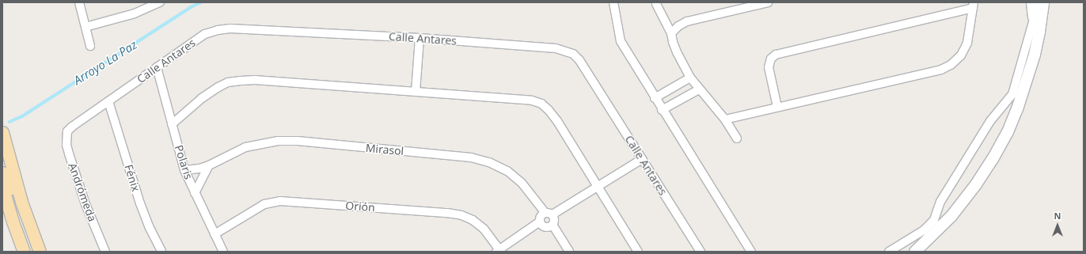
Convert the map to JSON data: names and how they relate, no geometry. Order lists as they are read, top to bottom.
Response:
{
  "streets": {
    "street": [
      "Calle Antares",
      "Mirasol",
      "Polaris",
      "Fénix",
      "Andrómeda",
      "Orión"
    ]
  },
  "crossings": [
    ["Calle Antares", "Polaris"],
    ["Calle Antares", "Fénix"],
    ["Calle Antares", "Andrómeda"],
    ["Mirasol", "Polaris"],
    ["Polaris", "Orión"]
  ],
  "water": ["Arroyo La Paz"],
  "north": "top"
}
